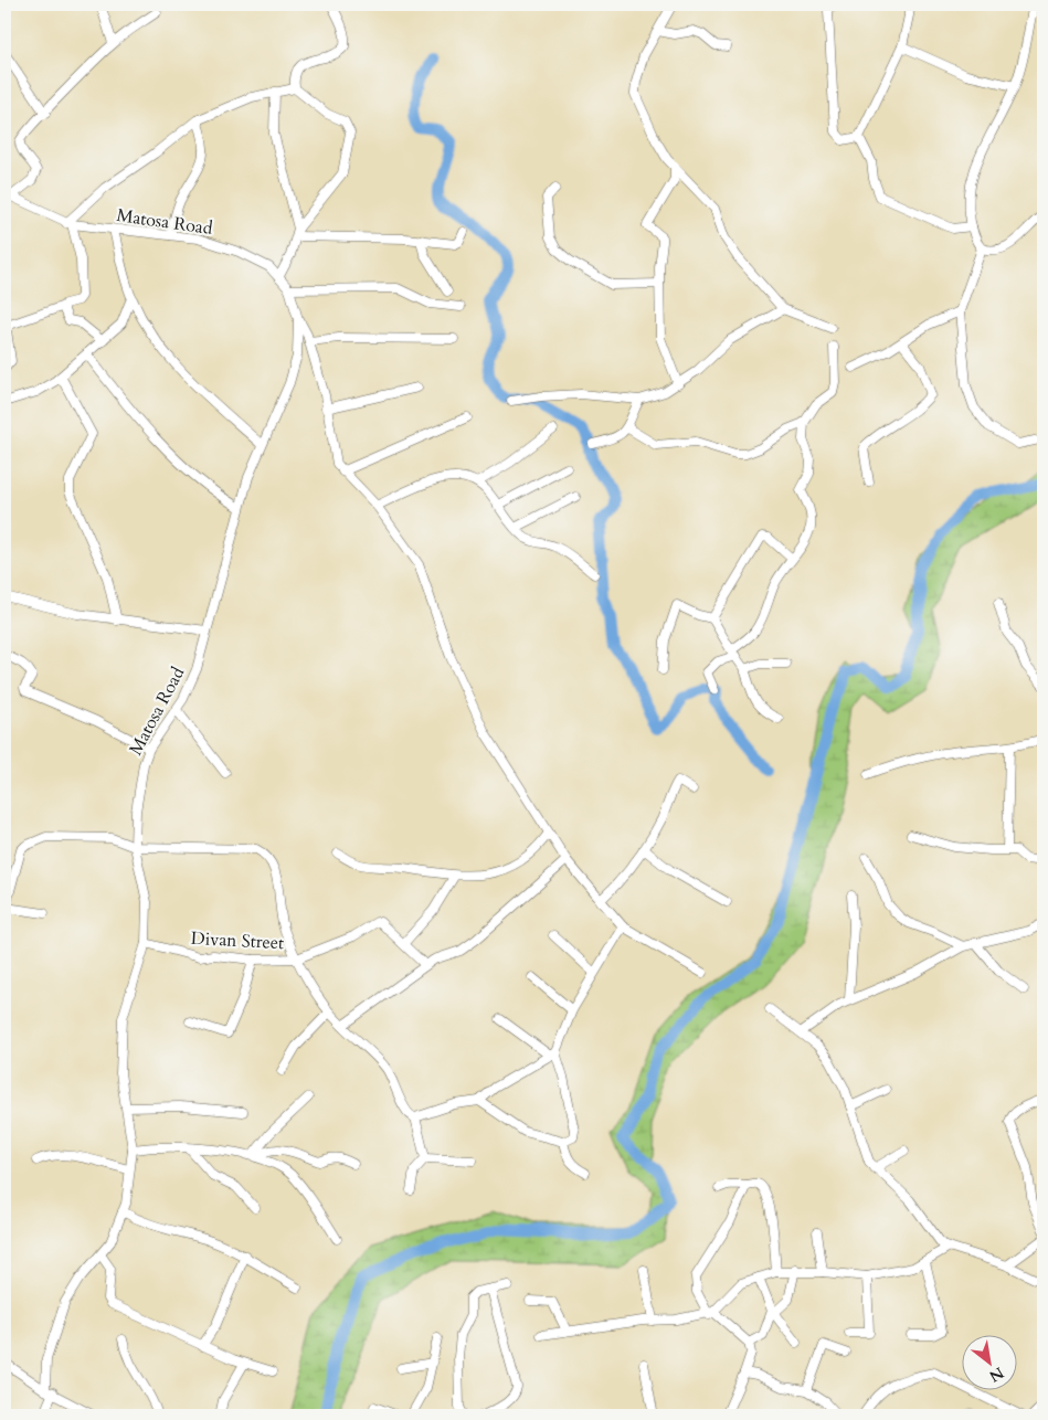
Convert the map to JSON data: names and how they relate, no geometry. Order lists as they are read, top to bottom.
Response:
{
  "streets": {
    "street": ["Matosa Road", "Divan Street"]
  },
  "crossings": [
    ["Matosa Road", "Divan Street"]
  ],
  "north": "bottom right"
}
